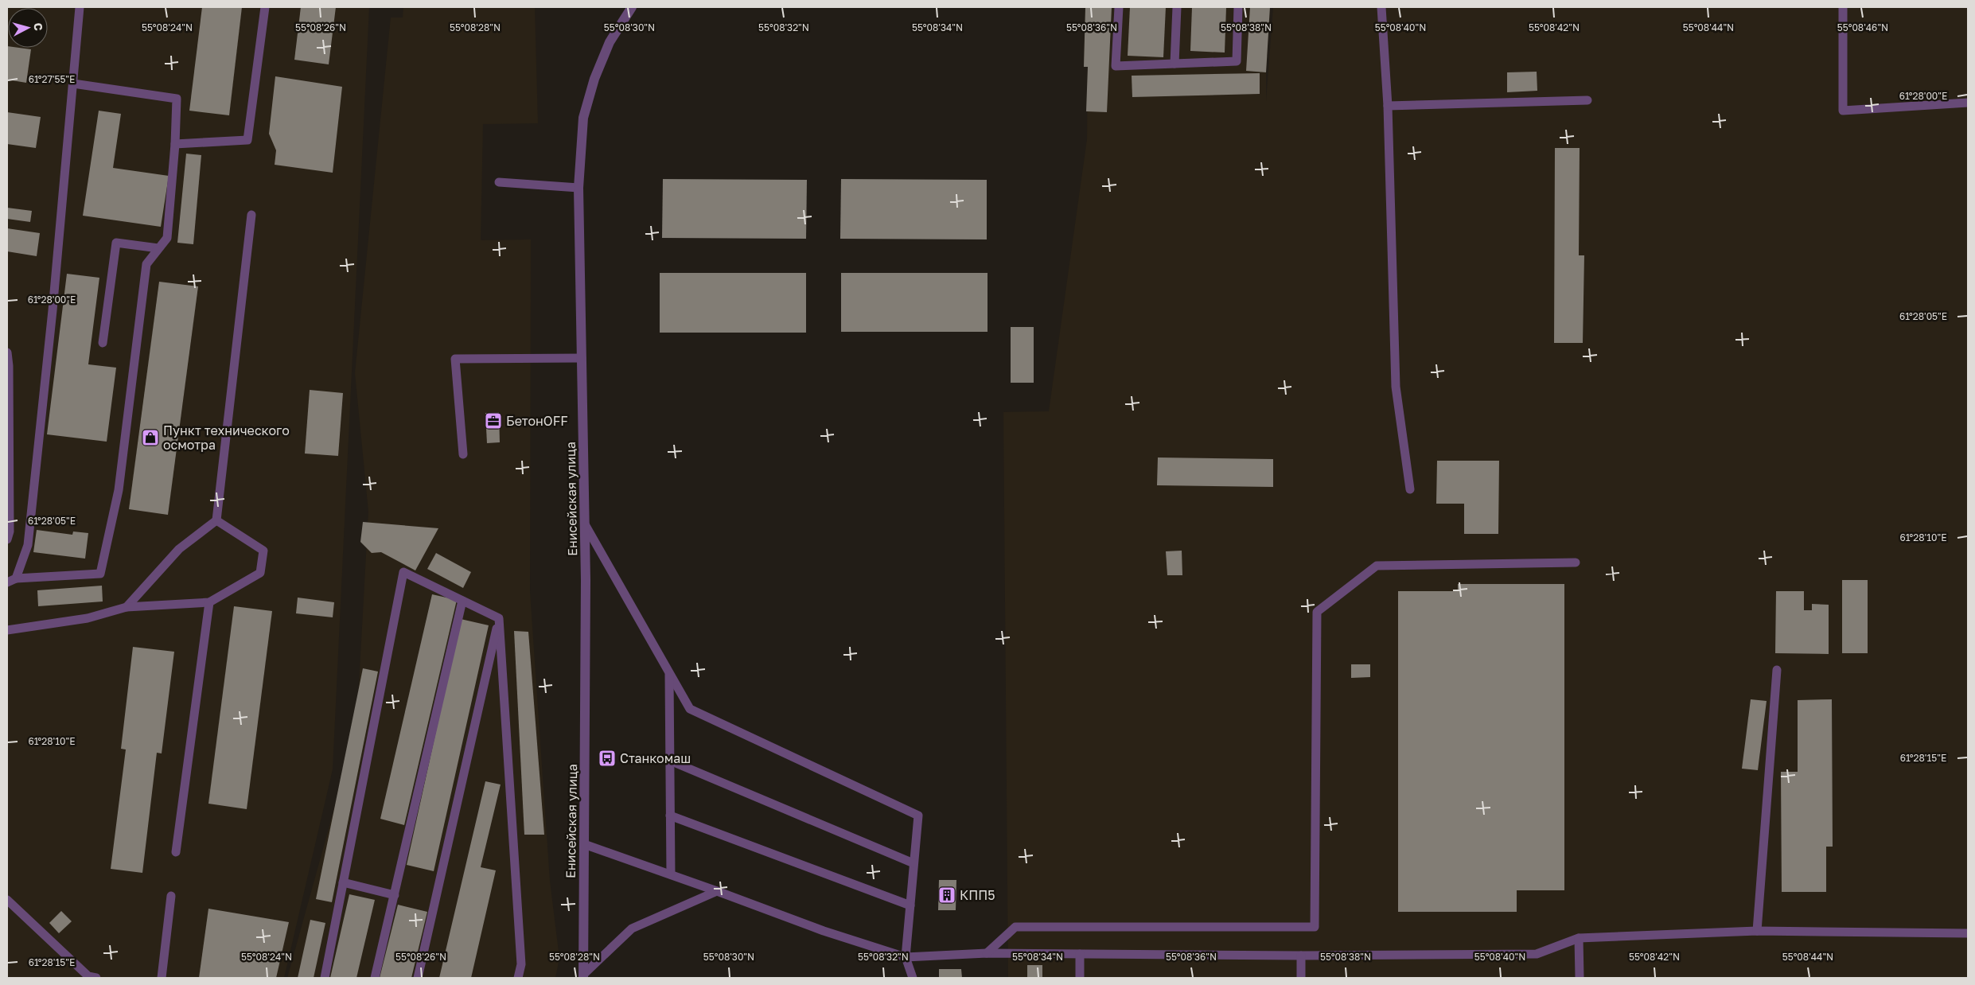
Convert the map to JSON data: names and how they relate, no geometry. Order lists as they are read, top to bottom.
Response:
{
  "streets": {
    "street": ["Енисейская улица"]
  },
  "places": {
    "office": ["БетонOFF"],
    "shop": ["Пункт технического осмотра"],
    "bus stop": ["Станкомаш"],
    "building": ["КПП5"]
  },
  "north": "right",
  "coordinates": [
    "55°08'24\"N",
    "55°08'26\"N",
    "55°08'28\"N",
    "55°08'30\"N",
    "55°08'32\"N",
    "55°08'34\"N",
    "55°08'36\"N",
    "55°08'38\"N",
    "55°08'40\"N",
    "55°08'42\"N",
    "55°08'44\"N",
    "55°08'46\"N",
    "61°27'55\"E",
    "61°28'00\"E",
    "61°28'05\"E",
    "61°28'10\"E",
    "61°28'15\"E"
  ]
}
